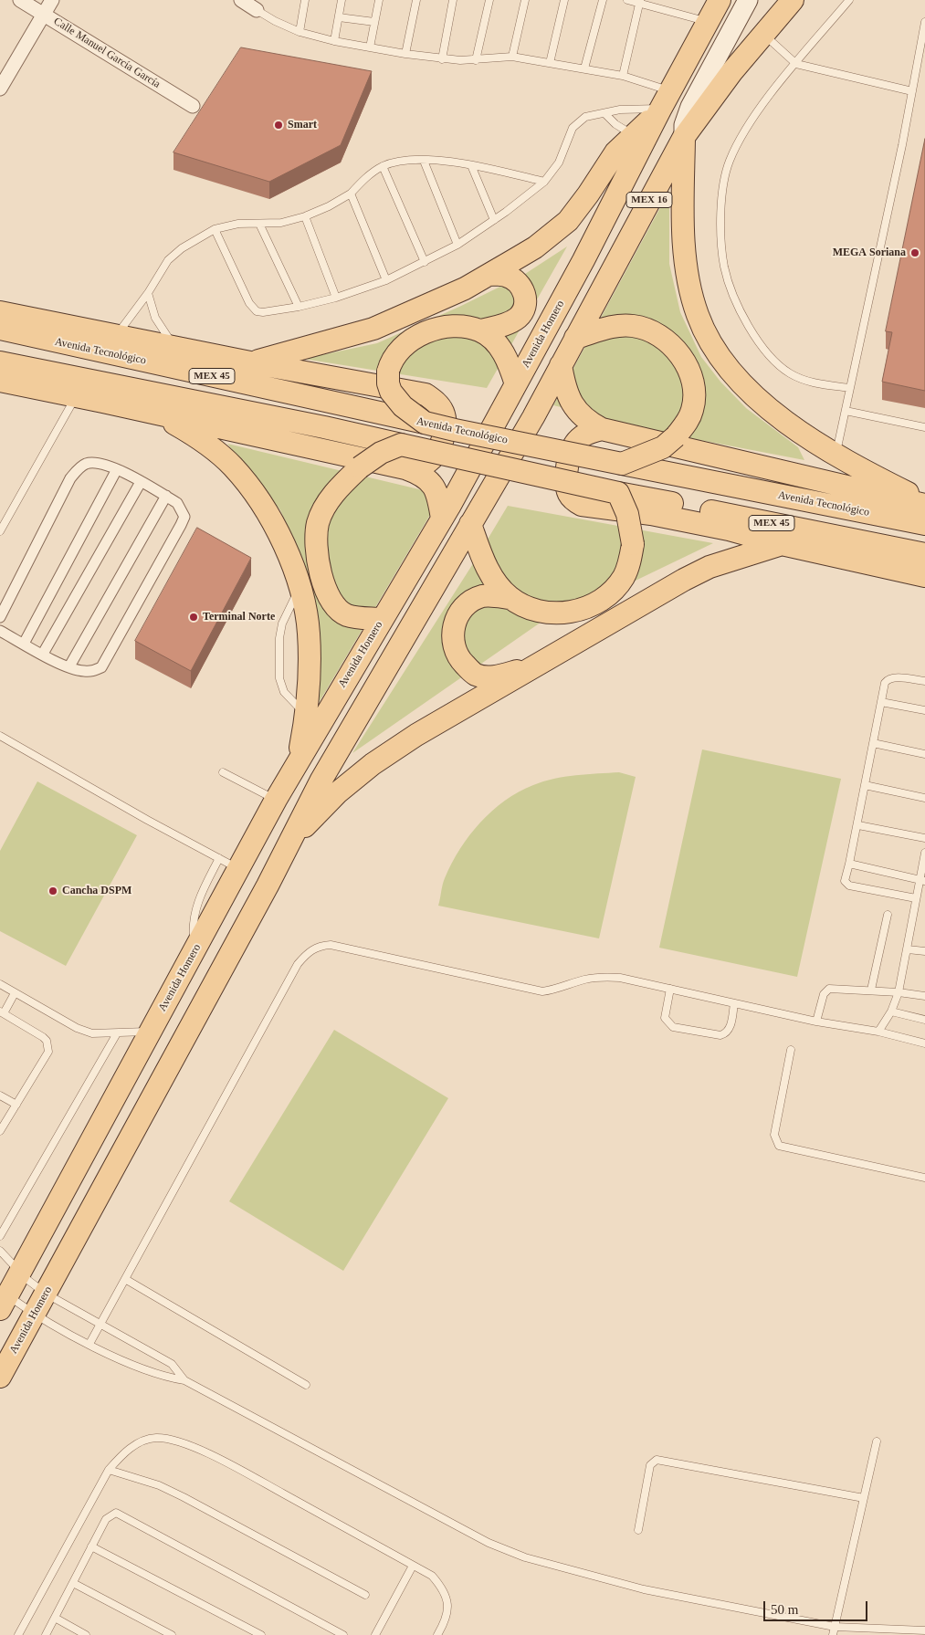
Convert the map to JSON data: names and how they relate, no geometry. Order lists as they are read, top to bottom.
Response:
{
  "streets": {
    "main road": [
      "MEX 16",
      "Avenida Homero",
      "Avenida Tecnológico",
      "MEX 45"
    ],
    "street": ["Calle Manuel García García"]
  },
  "places": [
    "Smart",
    "MEGA Soriana",
    "Terminal Norte",
    "Cancha DSPM"
  ],
  "scale_bar": "50 m"
}
